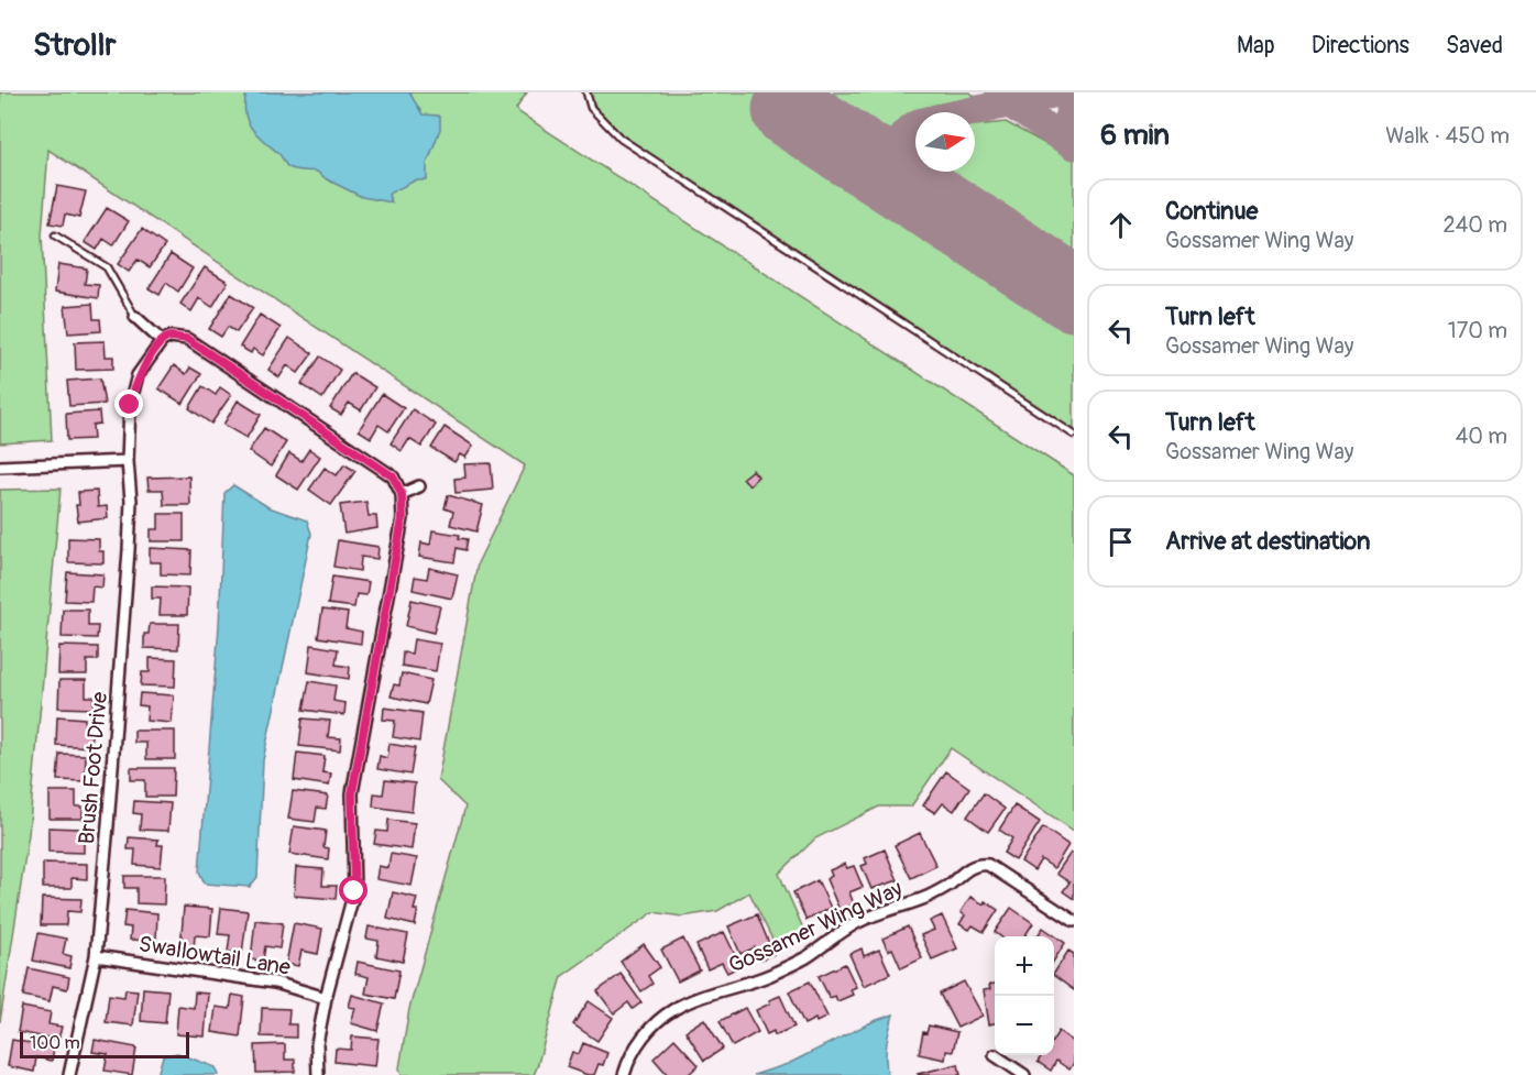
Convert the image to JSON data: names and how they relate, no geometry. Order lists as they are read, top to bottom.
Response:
{
  "streets": {
    "street": ["Brush Foot Drive", "Gossamer Wing Way", "Swallowtail Lane"]
  },
  "crossings": [
    ["Brush Foot Drive", "Swallowtail Lane"]
  ],
  "scale_bar": "100 m",
  "north": "right",
  "page": {
    "header": "Strollr",
    "nav": ["Map", "Directions", "Saved"],
    "heading": ["6 min", "Walk · 450 m"],
    "list": [
      ["Continue", "Gossamer Wing Way", "240 m"],
      ["Turn left", "Gossamer Wing Way", "170 m"],
      ["Turn left", "Gossamer Wing Way", "40 m"],
      "Arrive at destination"
    ],
    "map_buttons": ["+", "−"],
    "scale": "100 m"
  }
}
